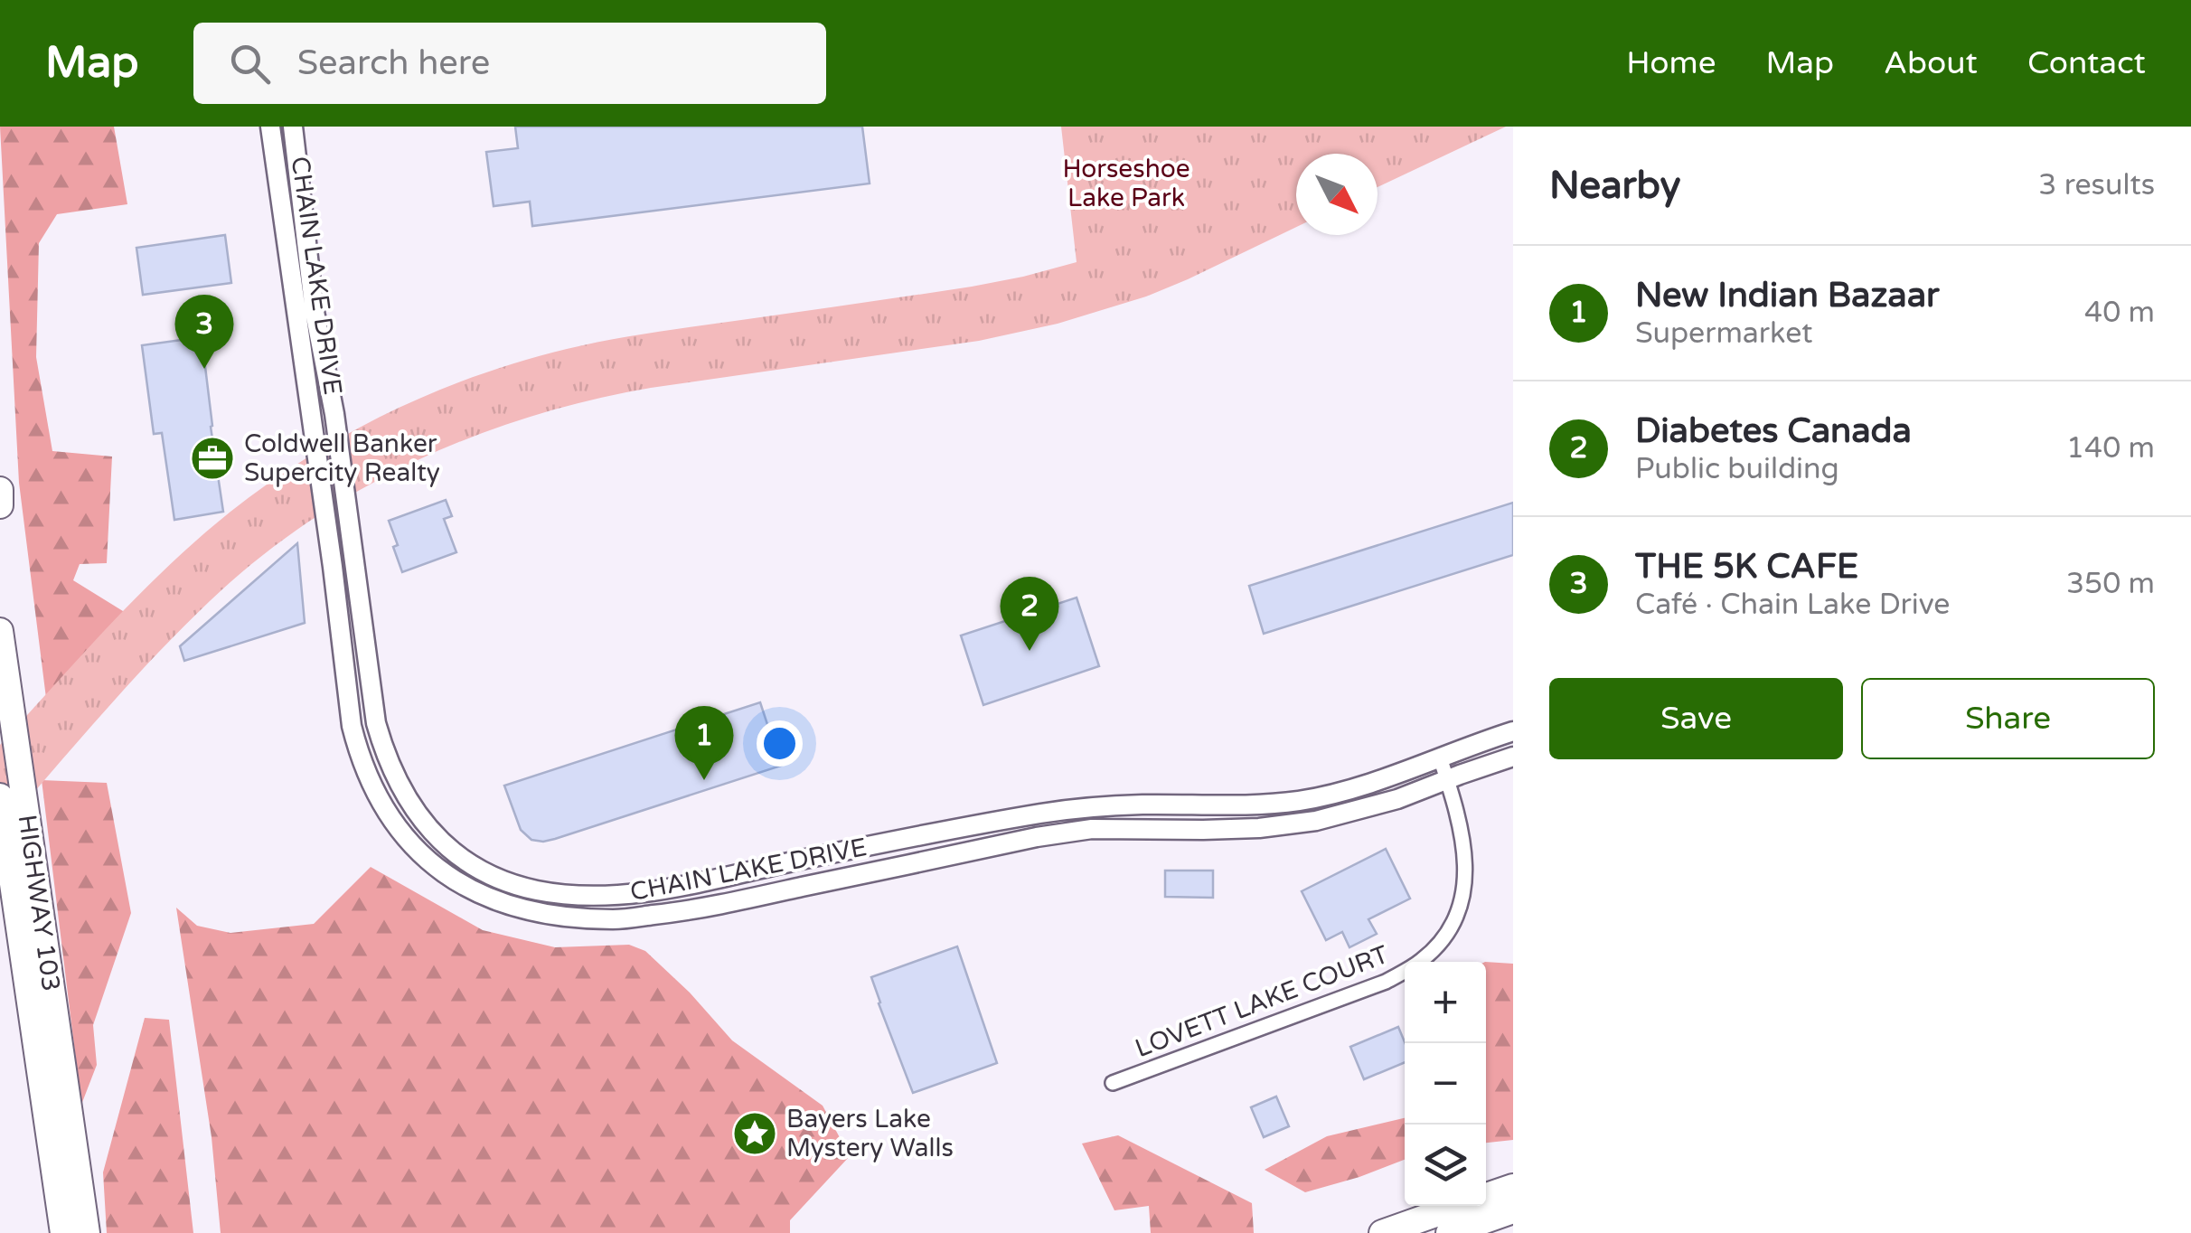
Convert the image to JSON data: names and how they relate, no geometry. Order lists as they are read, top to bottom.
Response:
{
  "streets": {
    "highway": ["HIGHWAY 103"],
    "street": ["CHAIN LAKE DRIVE", "LOVETT LAKE COURT"]
  },
  "crossings": [
    ["CHAIN LAKE DRIVE", "LOVETT LAKE COURT"]
  ],
  "parks": ["Horseshoe Lake Park"],
  "places": {
    "office": ["Coldwell Banker Supercity Realty"],
    "place": ["Bayers Lake Mystery Walls"]
  },
  "north": "bottom right",
  "page": {
    "header": "Map",
    "search": "Search here",
    "nav": [
      "Home",
      "Map",
      "About",
      "Contact"
    ],
    "heading": ["Nearby", "3 results"],
    "list": [
      {
        "mark": "1",
        "name": "New Indian Bazaar",
        "note": "Supermarket",
        "value": "40 m"
      },
      {
        "mark": "2",
        "name": "Diabetes Canada",
        "note": "Public building",
        "value": "140 m"
      },
      {
        "mark": "3",
        "name": "THE 5K CAFE",
        "note": "Café · Chain Lake Drive",
        "value": "350 m"
      }
    ],
    "pins": ["3", "2", "1"],
    "buttons": ["Save", "Share"],
    "map_buttons": ["+", "−"]
  }
}
